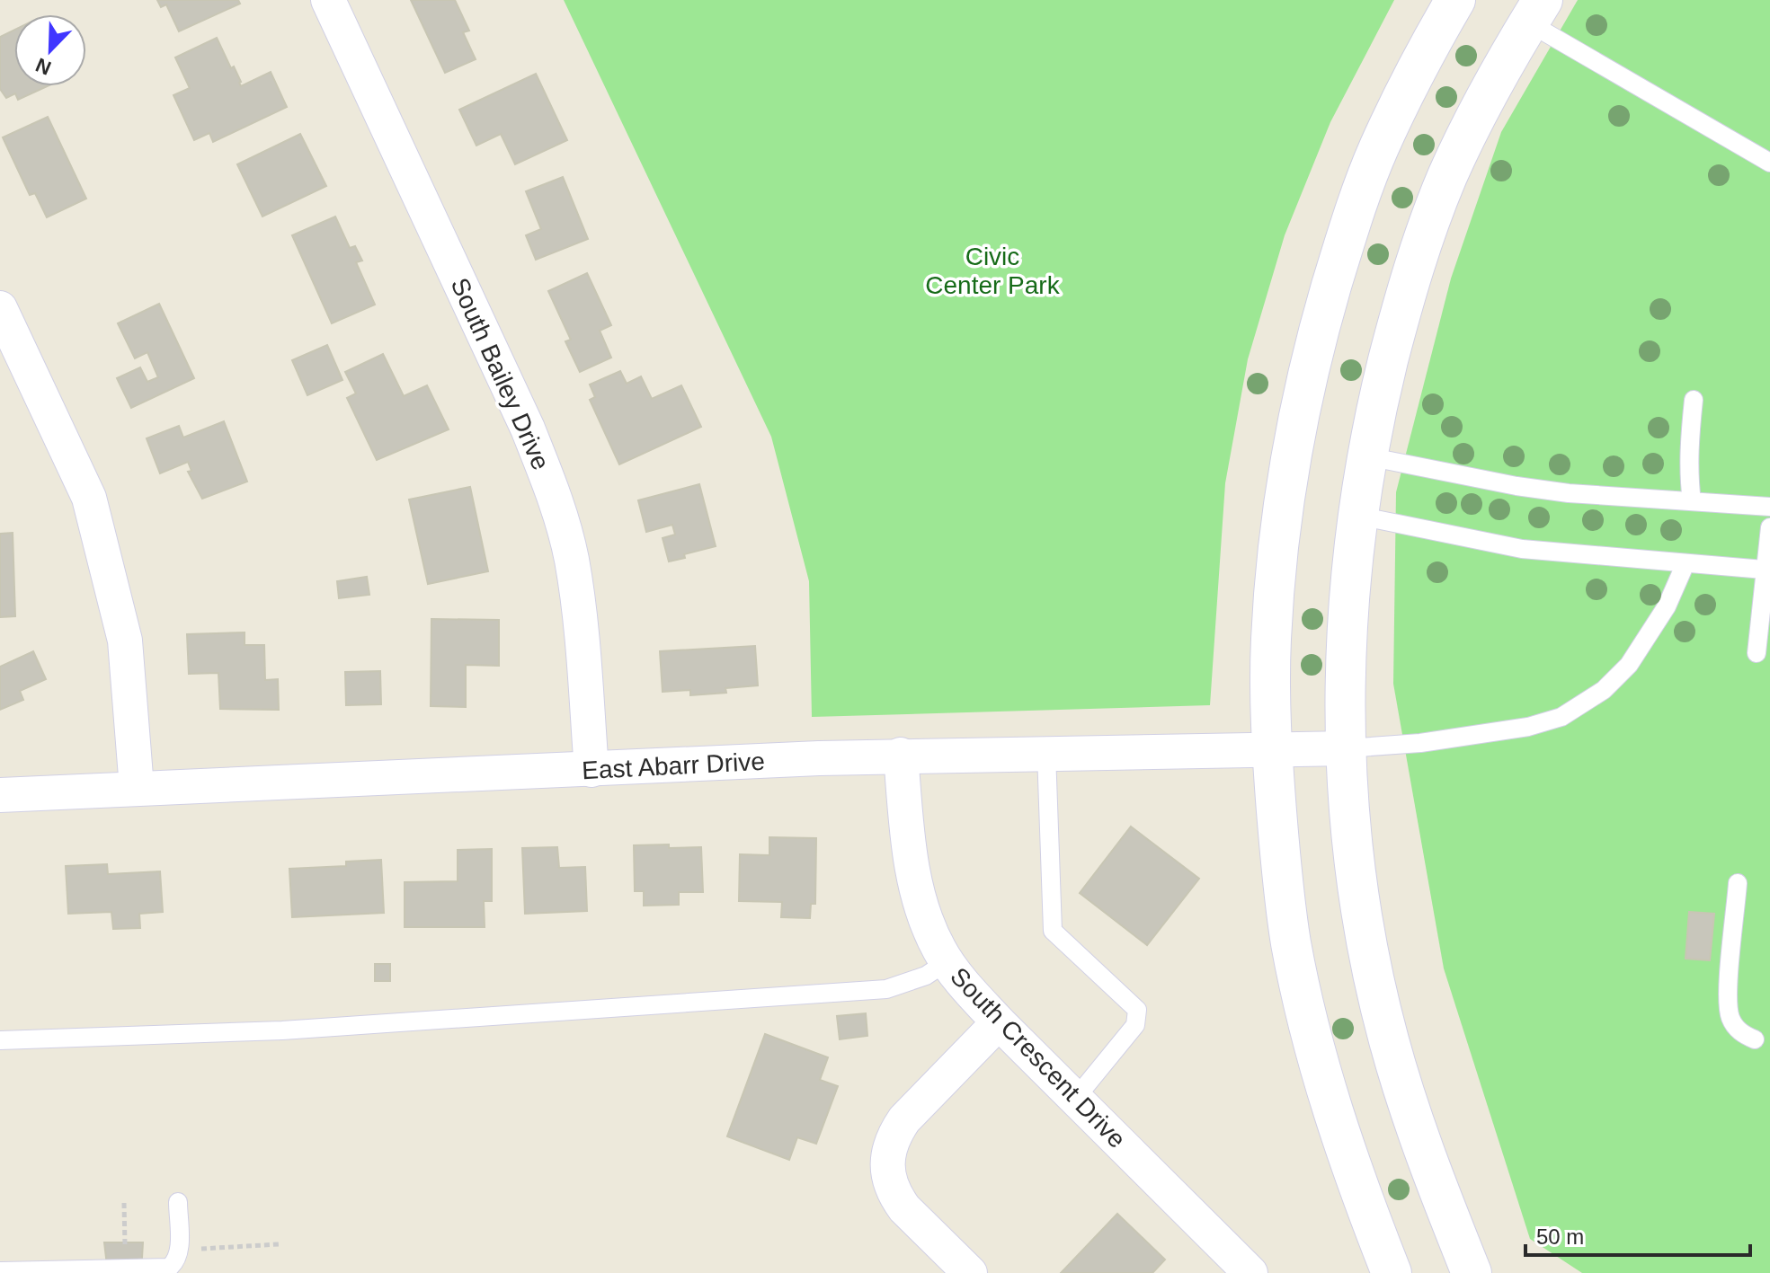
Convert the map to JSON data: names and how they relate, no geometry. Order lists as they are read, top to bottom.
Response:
{
  "streets": {
    "street": ["South Bailey Drive", "East Abarr Drive", "South Crescent Drive"]
  },
  "crossings": [
    ["South Bailey Drive", "East Abarr Drive"],
    ["East Abarr Drive", "South Crescent Drive"]
  ],
  "parks": ["Civic Center Park"],
  "scale_bar": "50 m",
  "north": "bottom left"
}
